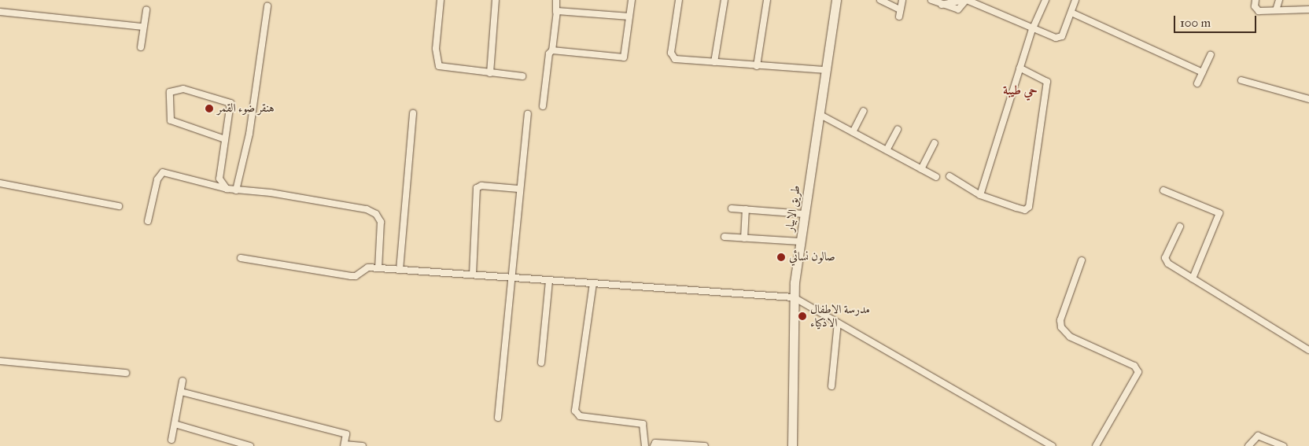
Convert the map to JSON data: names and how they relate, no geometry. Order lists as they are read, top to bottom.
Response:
{
  "streets": {
    "main road": ["طريق الابيار"]
  },
  "districts": ["حي طيبة"],
  "places": ["هنقر ضوء القمر", "صالون نسائي", "مدرسة الاطفال الاذكياء"],
  "scale_bar": "100 m"
}
